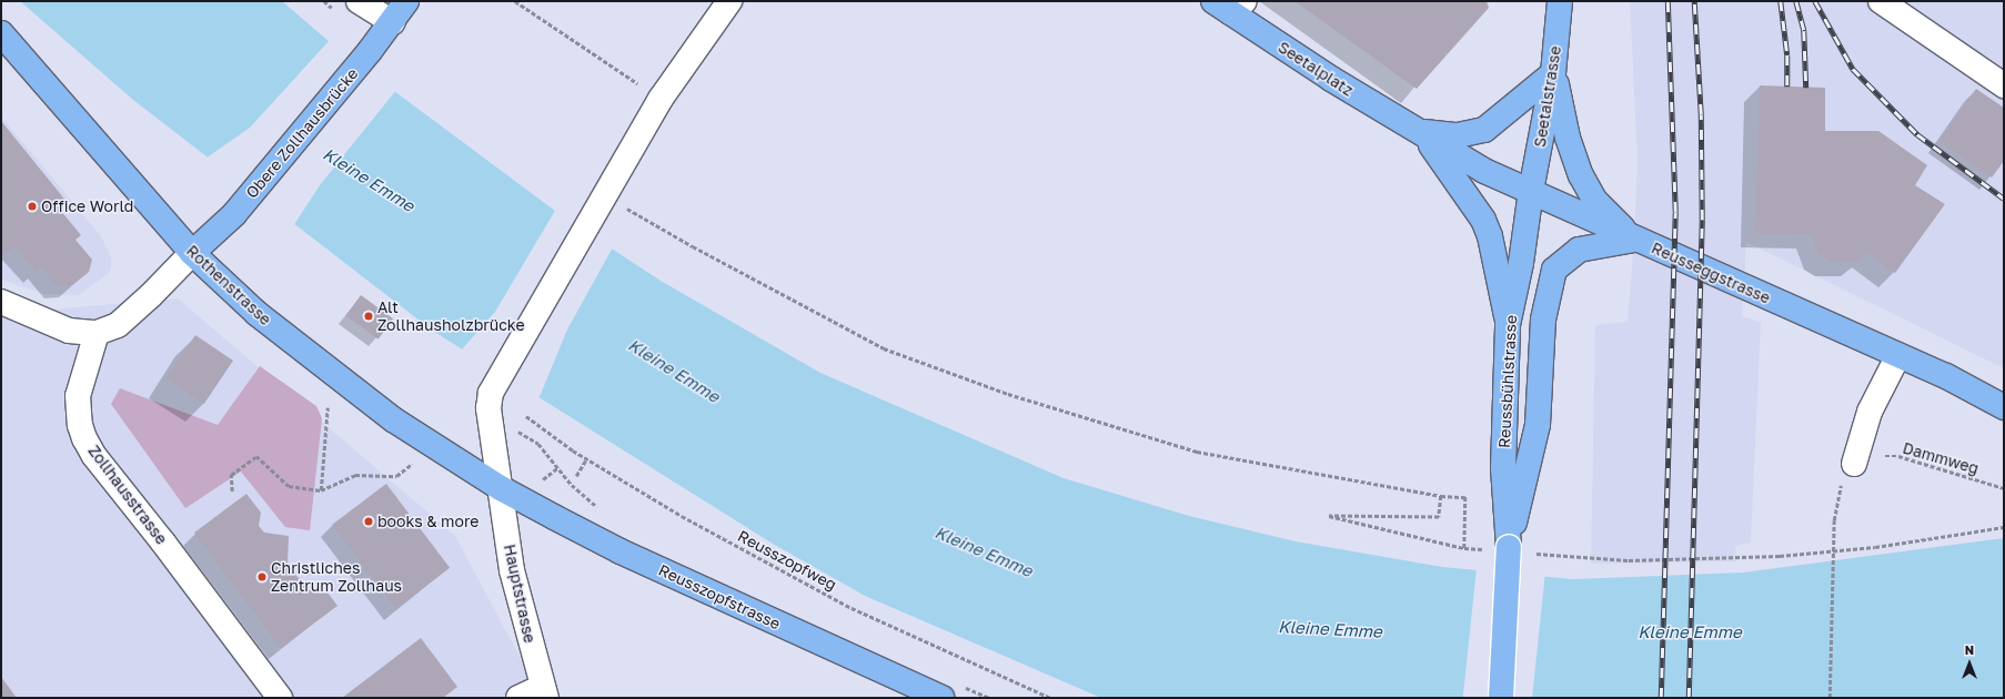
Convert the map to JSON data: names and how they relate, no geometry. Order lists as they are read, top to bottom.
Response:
{
  "streets": {
    "main road": [
      "Seetalplatz",
      "Seetalstrasse",
      "Obere Zollhausbrücke",
      "Reusseggstrasse",
      "Rothenstrasse",
      "Reussbühlstrasse",
      "Reusszopfstrasse"
    ],
    "street": ["Zollhausstrasse", "Hauptstrasse"],
    "path": ["Dammweg", "Reusszopfweg"]
  },
  "crossings": [
    ["Seetalplatz", "Reusseggstrasse"],
    ["Seetalstrasse", "Reusseggstrasse"],
    ["Seetalstrasse", "Reussbühlstrasse"],
    ["Obere Zollhausbrücke", "Rothenstrasse"],
    ["Reusseggstrasse", "Reussbühlstrasse"],
    ["Rothenstrasse", "Hauptstrasse"],
    ["Rothenstrasse", "Reusszopfstrasse"],
    ["Hauptstrasse", "Reusszopfstrasse"]
  ],
  "water": ["Kleine Emme"],
  "places": [
    "Office World",
    "Alt Zollhausholzbrücke",
    "books & more",
    "Christliches Zentrum Zollhaus"
  ],
  "north": "top"
}
